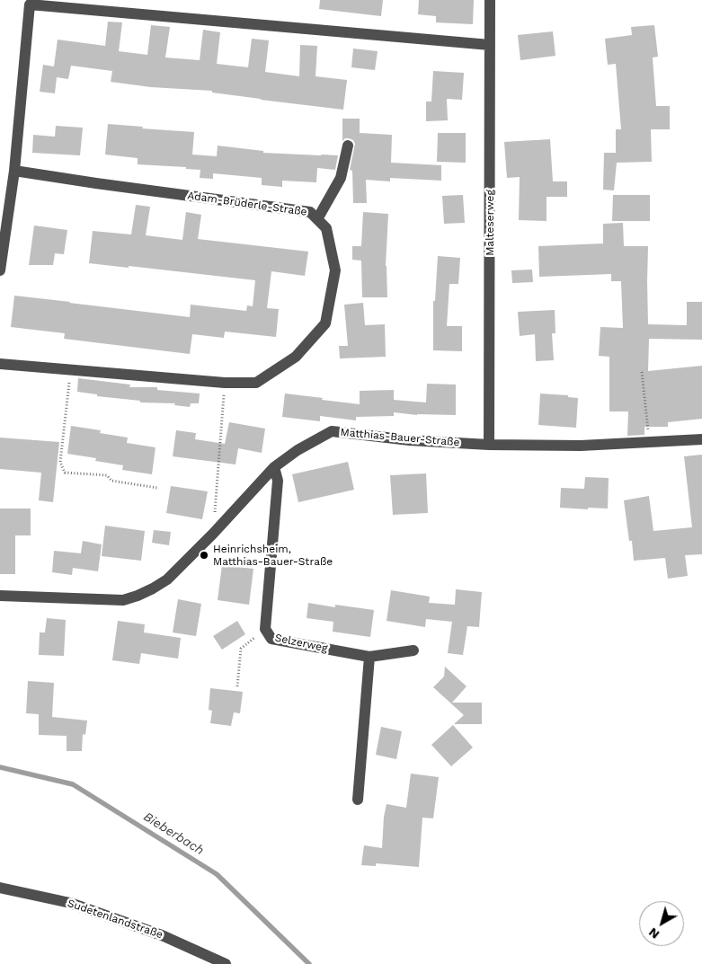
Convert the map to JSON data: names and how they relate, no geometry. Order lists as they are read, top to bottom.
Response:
{
  "streets": {
    "street": [
      "Adam-Brüderle-Straße",
      "Malteserweg",
      "Matthias-Bauer-Straße",
      "Selzerweg",
      "Sudetenlandstraße"
    ]
  },
  "crossings": [
    ["Malteserweg", "Matthias-Bauer-Straße"],
    ["Matthias-Bauer-Straße", "Selzerweg"]
  ],
  "water": ["Bieberbach"],
  "places": ["Heinrichsheim, Matthias-Bauer-Straße"],
  "north": "bottom left"
}
